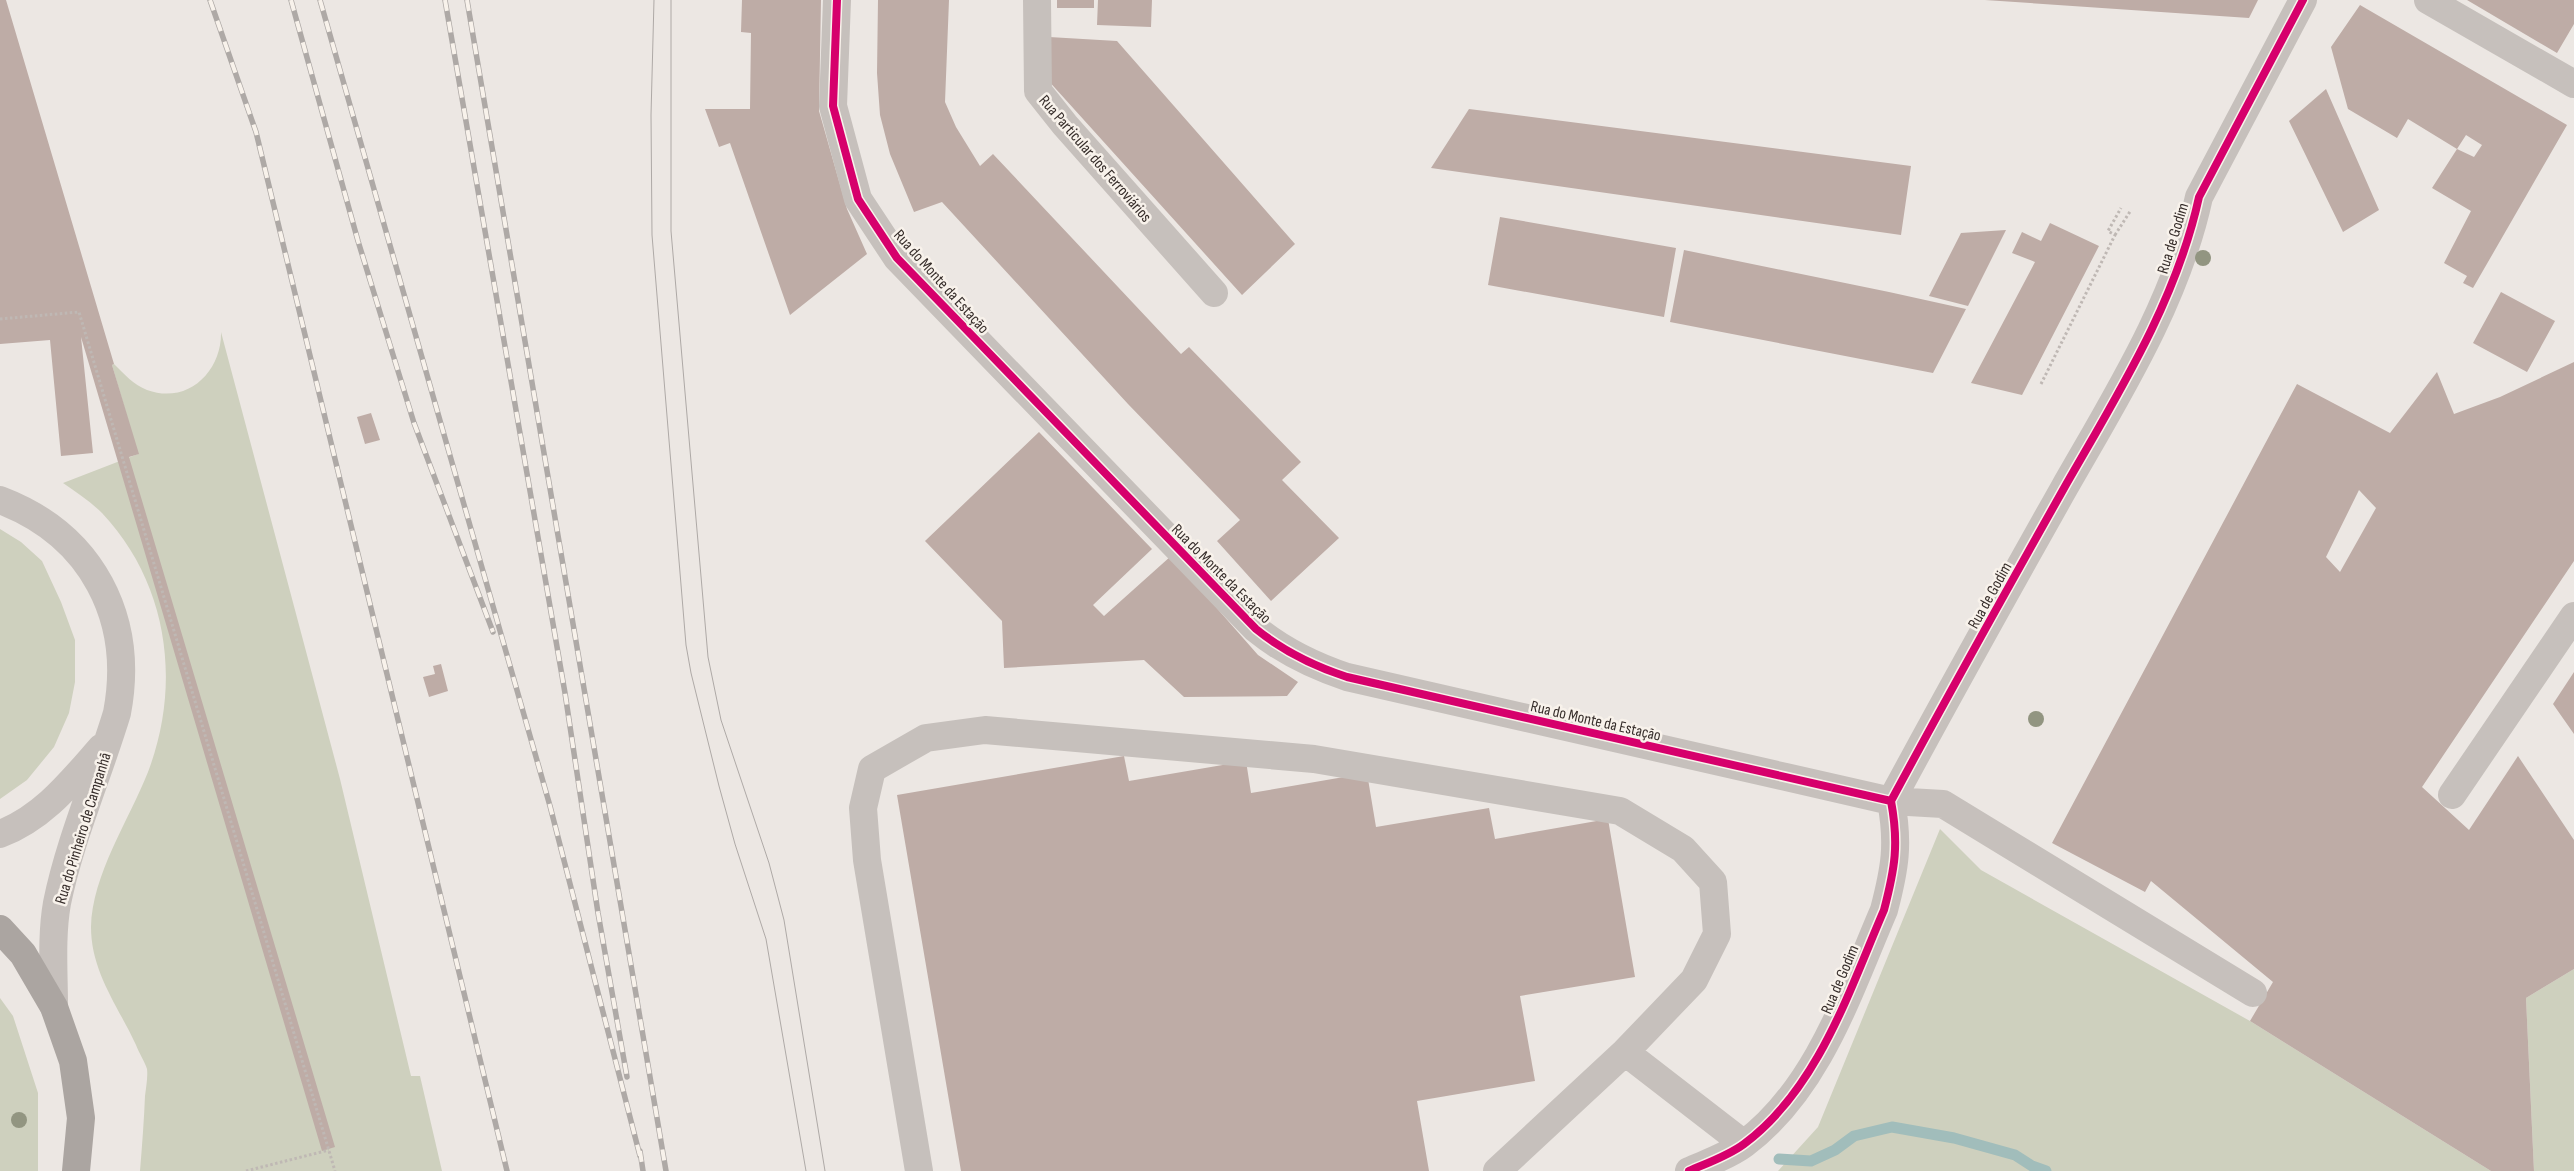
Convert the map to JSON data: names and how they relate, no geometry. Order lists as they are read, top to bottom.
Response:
{
  "streets": {
    "street": [
      "Rua Particular dos Ferroviários",
      "Rua de Godim",
      "Rua do Monte da Estação",
      "Rua do Pinheiro de Campanhã"
    ]
  },
  "crossings": [
    ["Rua de Godim", "Rua do Monte da Estação"]
  ]
}
